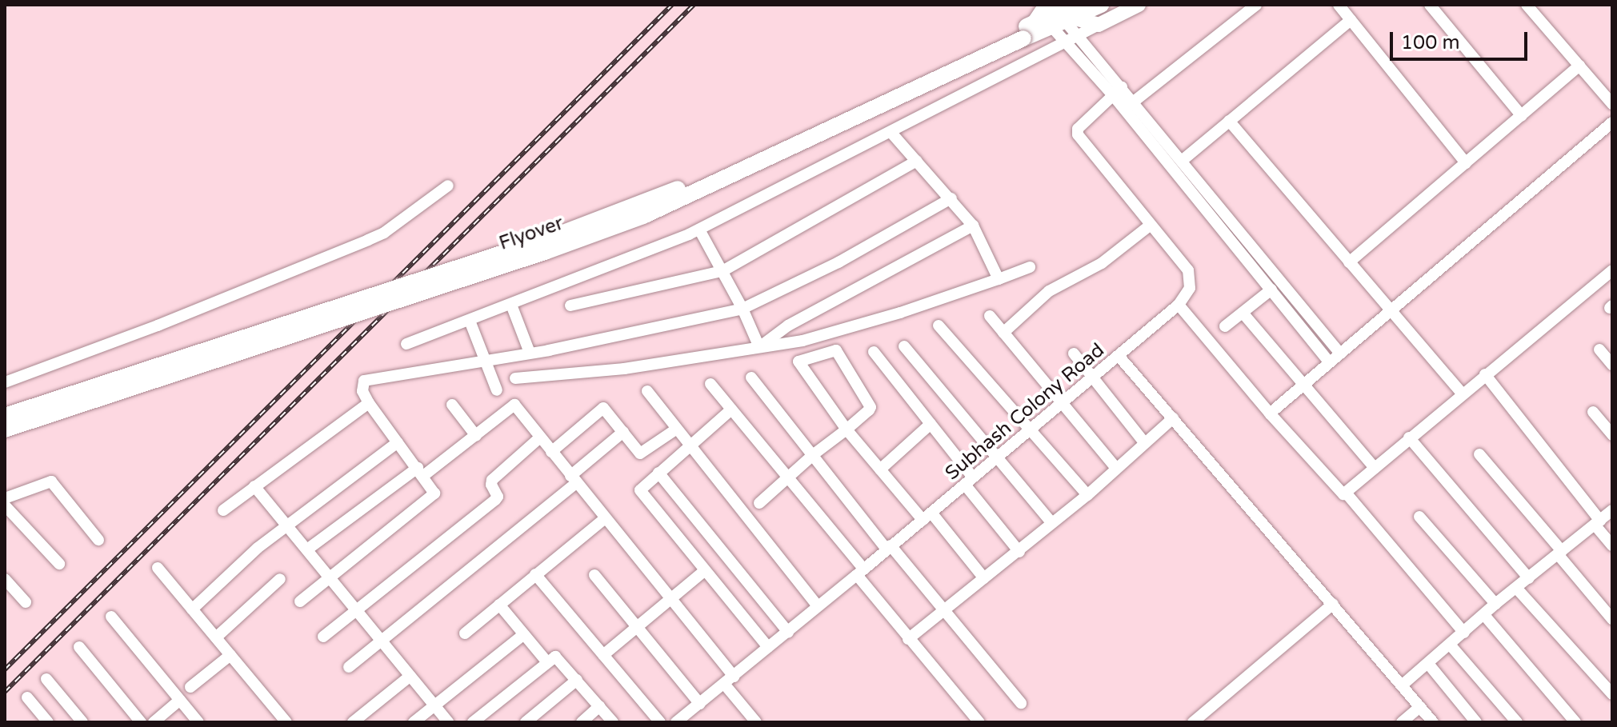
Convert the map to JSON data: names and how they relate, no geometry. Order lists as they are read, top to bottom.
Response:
{
  "streets": {
    "highway": ["Flyover"],
    "street": ["Subhash Colony Road"]
  },
  "scale_bar": "100 m"
}
